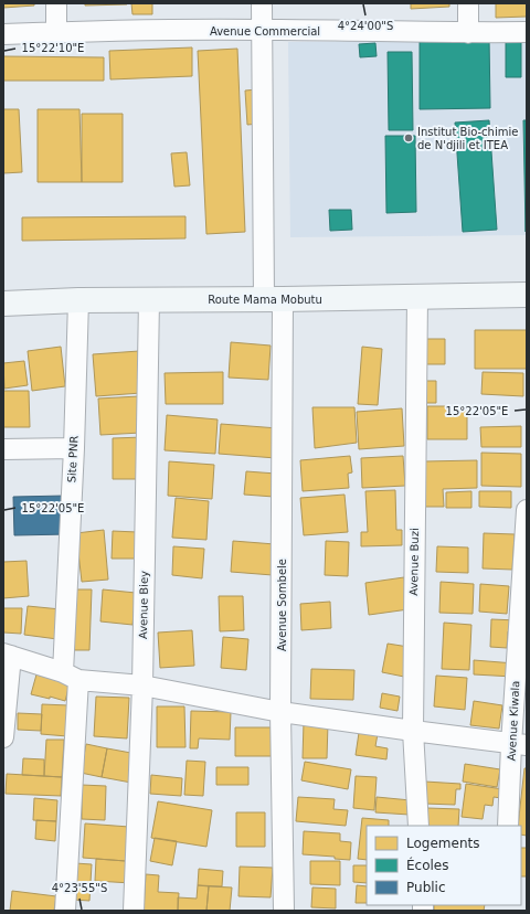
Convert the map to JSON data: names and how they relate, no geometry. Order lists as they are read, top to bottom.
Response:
{
  "streets": {
    "street": [
      "Avenue Commercial",
      "Route Mama Mobutu",
      "Site PNR",
      "Avenue Buzi",
      "Avenue Biey",
      "Avenue Sombele",
      "Avenue Kiwala"
    ]
  },
  "crossings": [
    ["Avenue Commercial", "Avenue Sombele"],
    ["Route Mama Mobutu", "Site PNR"],
    ["Route Mama Mobutu", "Avenue Buzi"],
    ["Route Mama Mobutu", "Avenue Biey"],
    ["Route Mama Mobutu", "Avenue Sombele"]
  ],
  "places": ["Institut Bio-chimie de N'djili et ITEA"],
  "legend": ["Logements", "Écoles", "Public"],
  "coordinates": [
    "4°24'00\"S",
    "15°22'10\"E",
    "15°22'05\"E",
    "4°23'55\"S"
  ]
}
